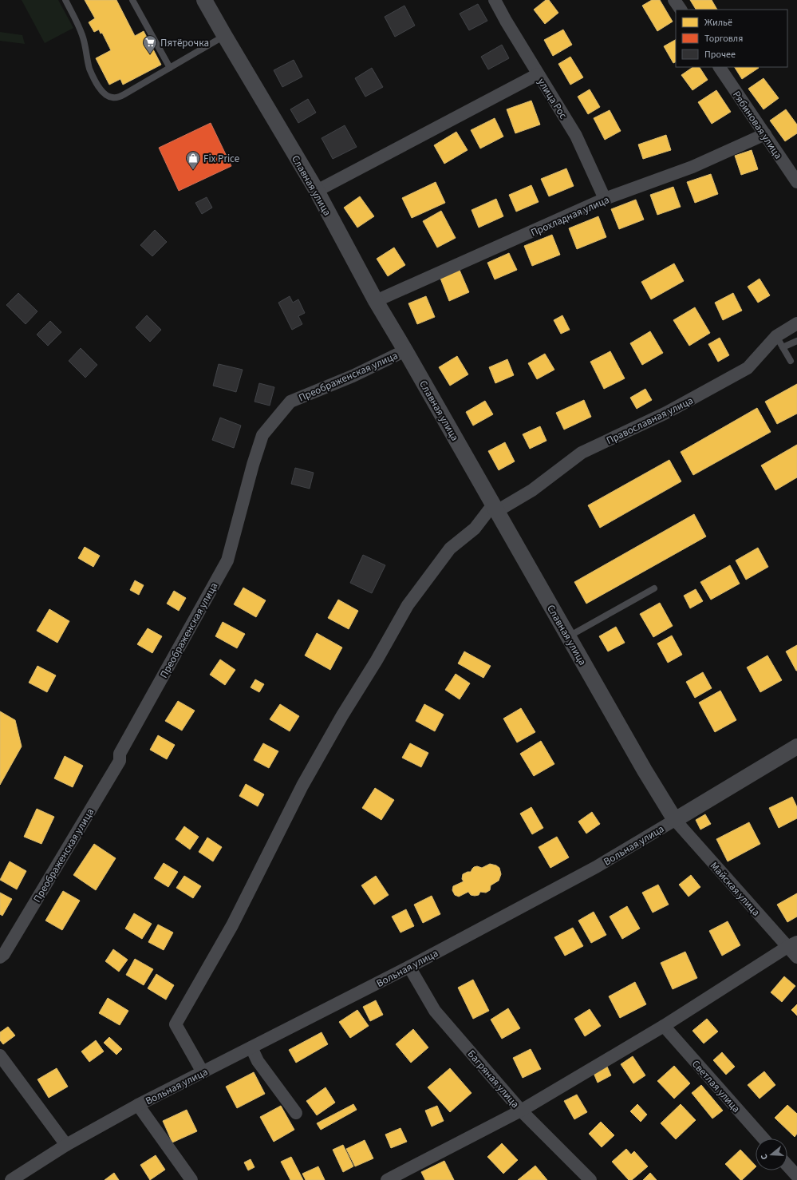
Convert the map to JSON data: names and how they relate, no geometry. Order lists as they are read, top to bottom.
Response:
{
  "streets": {
    "street": [
      "улица Рос",
      "Рябиновая улица",
      "Славная улица",
      "Прохладная улица",
      "Преображенская улица",
      "Православная улица",
      "Вольная улица",
      "Майская улица",
      "Багряная улица",
      "Светлая улица"
    ]
  },
  "crossings": [
    ["улица Рос", "Прохладная улица"],
    ["Рябиновая улица", "Прохладная улица"],
    ["Славная улица", "Прохладная улица"],
    ["Славная улица", "Преображенская улица"],
    ["Славная улица", "Православная улица"],
    ["Славная улица", "Вольная улица"],
    ["Славная улица", "Майская улица"],
    ["Вольная улица", "Майская улица"],
    ["Вольная улица", "Багряная улица"]
  ],
  "places": {
    "supermarket": ["Пятёрочка"],
    "shop": ["Fix Price"]
  },
  "legend": ["Жильё", "Торговля", "Прочее"],
  "north": "left"
}
